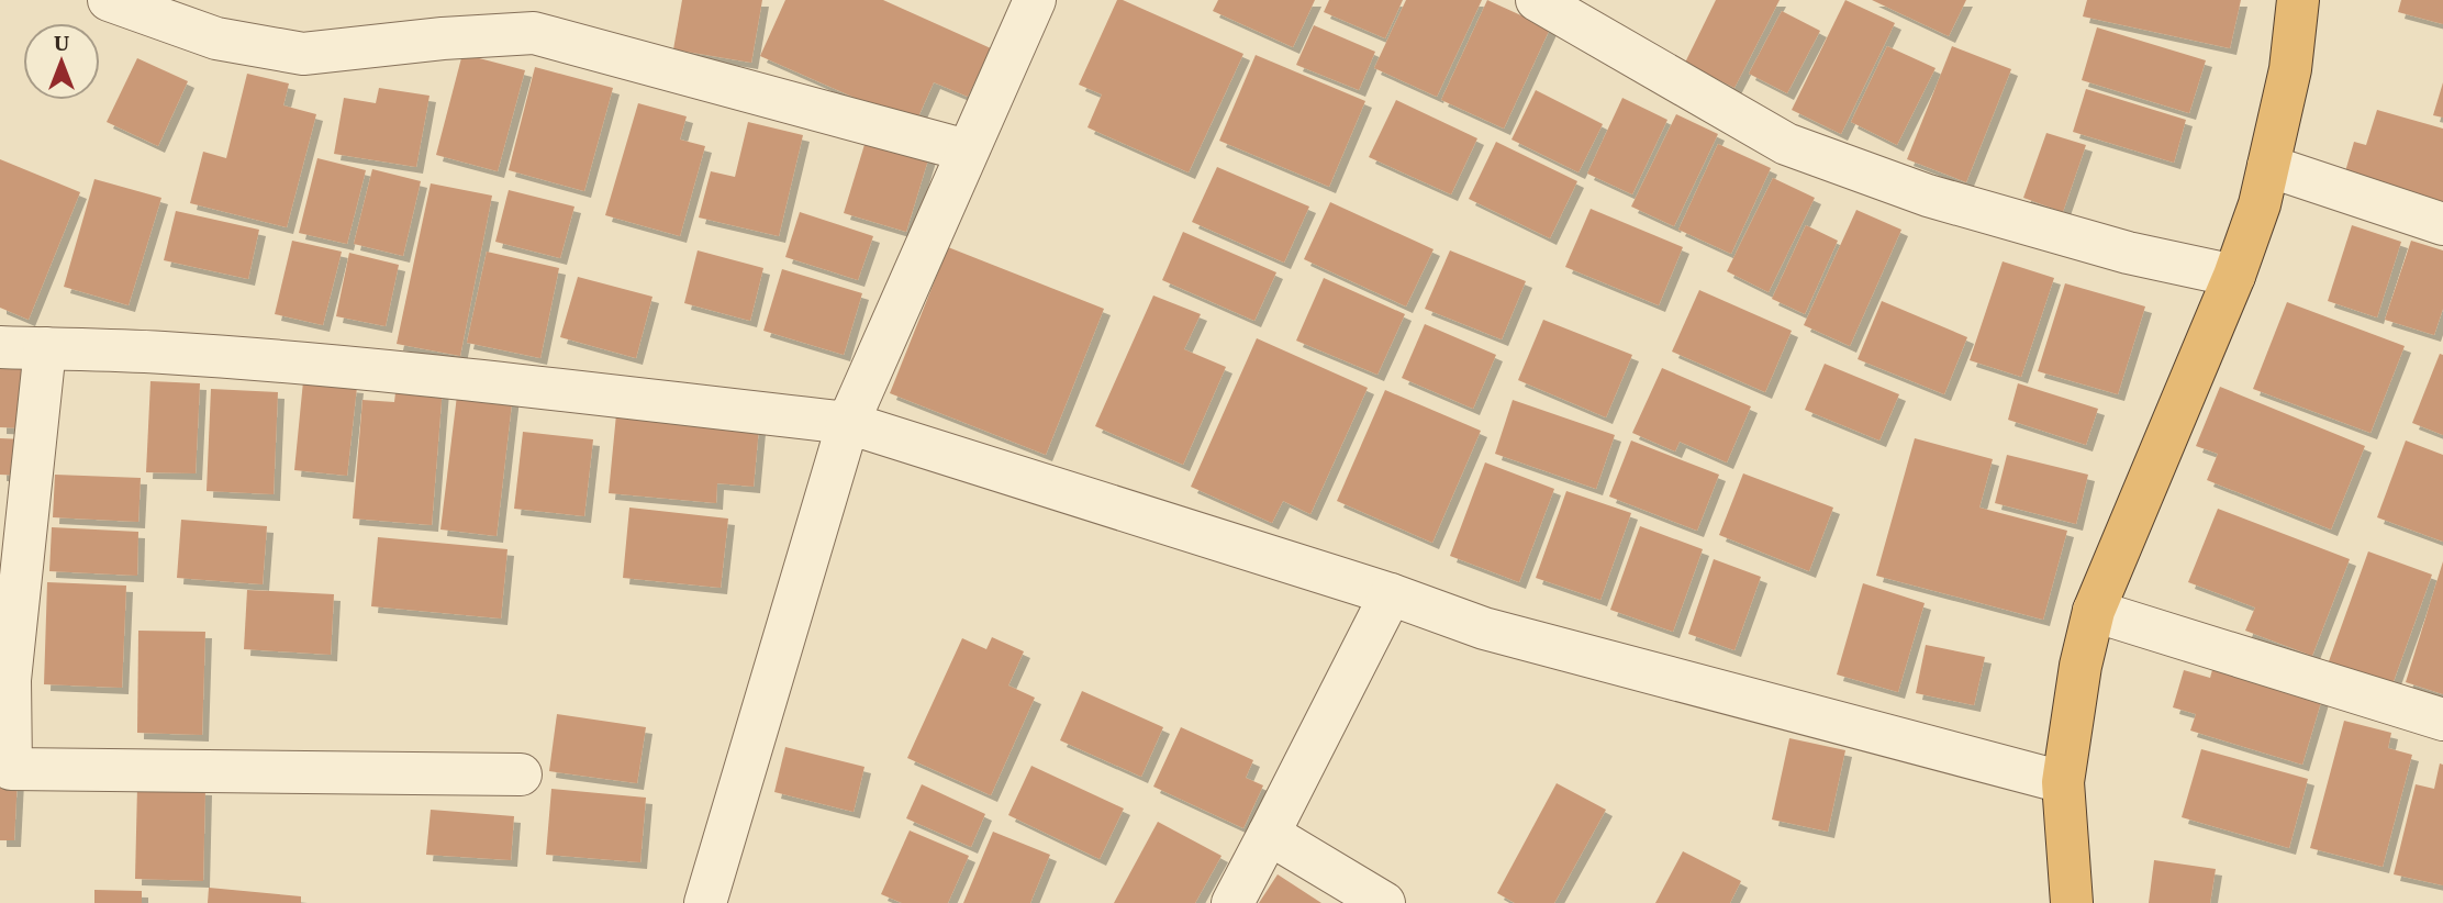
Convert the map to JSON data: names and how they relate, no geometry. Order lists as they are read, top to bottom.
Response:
{
  "north": "top"
}
